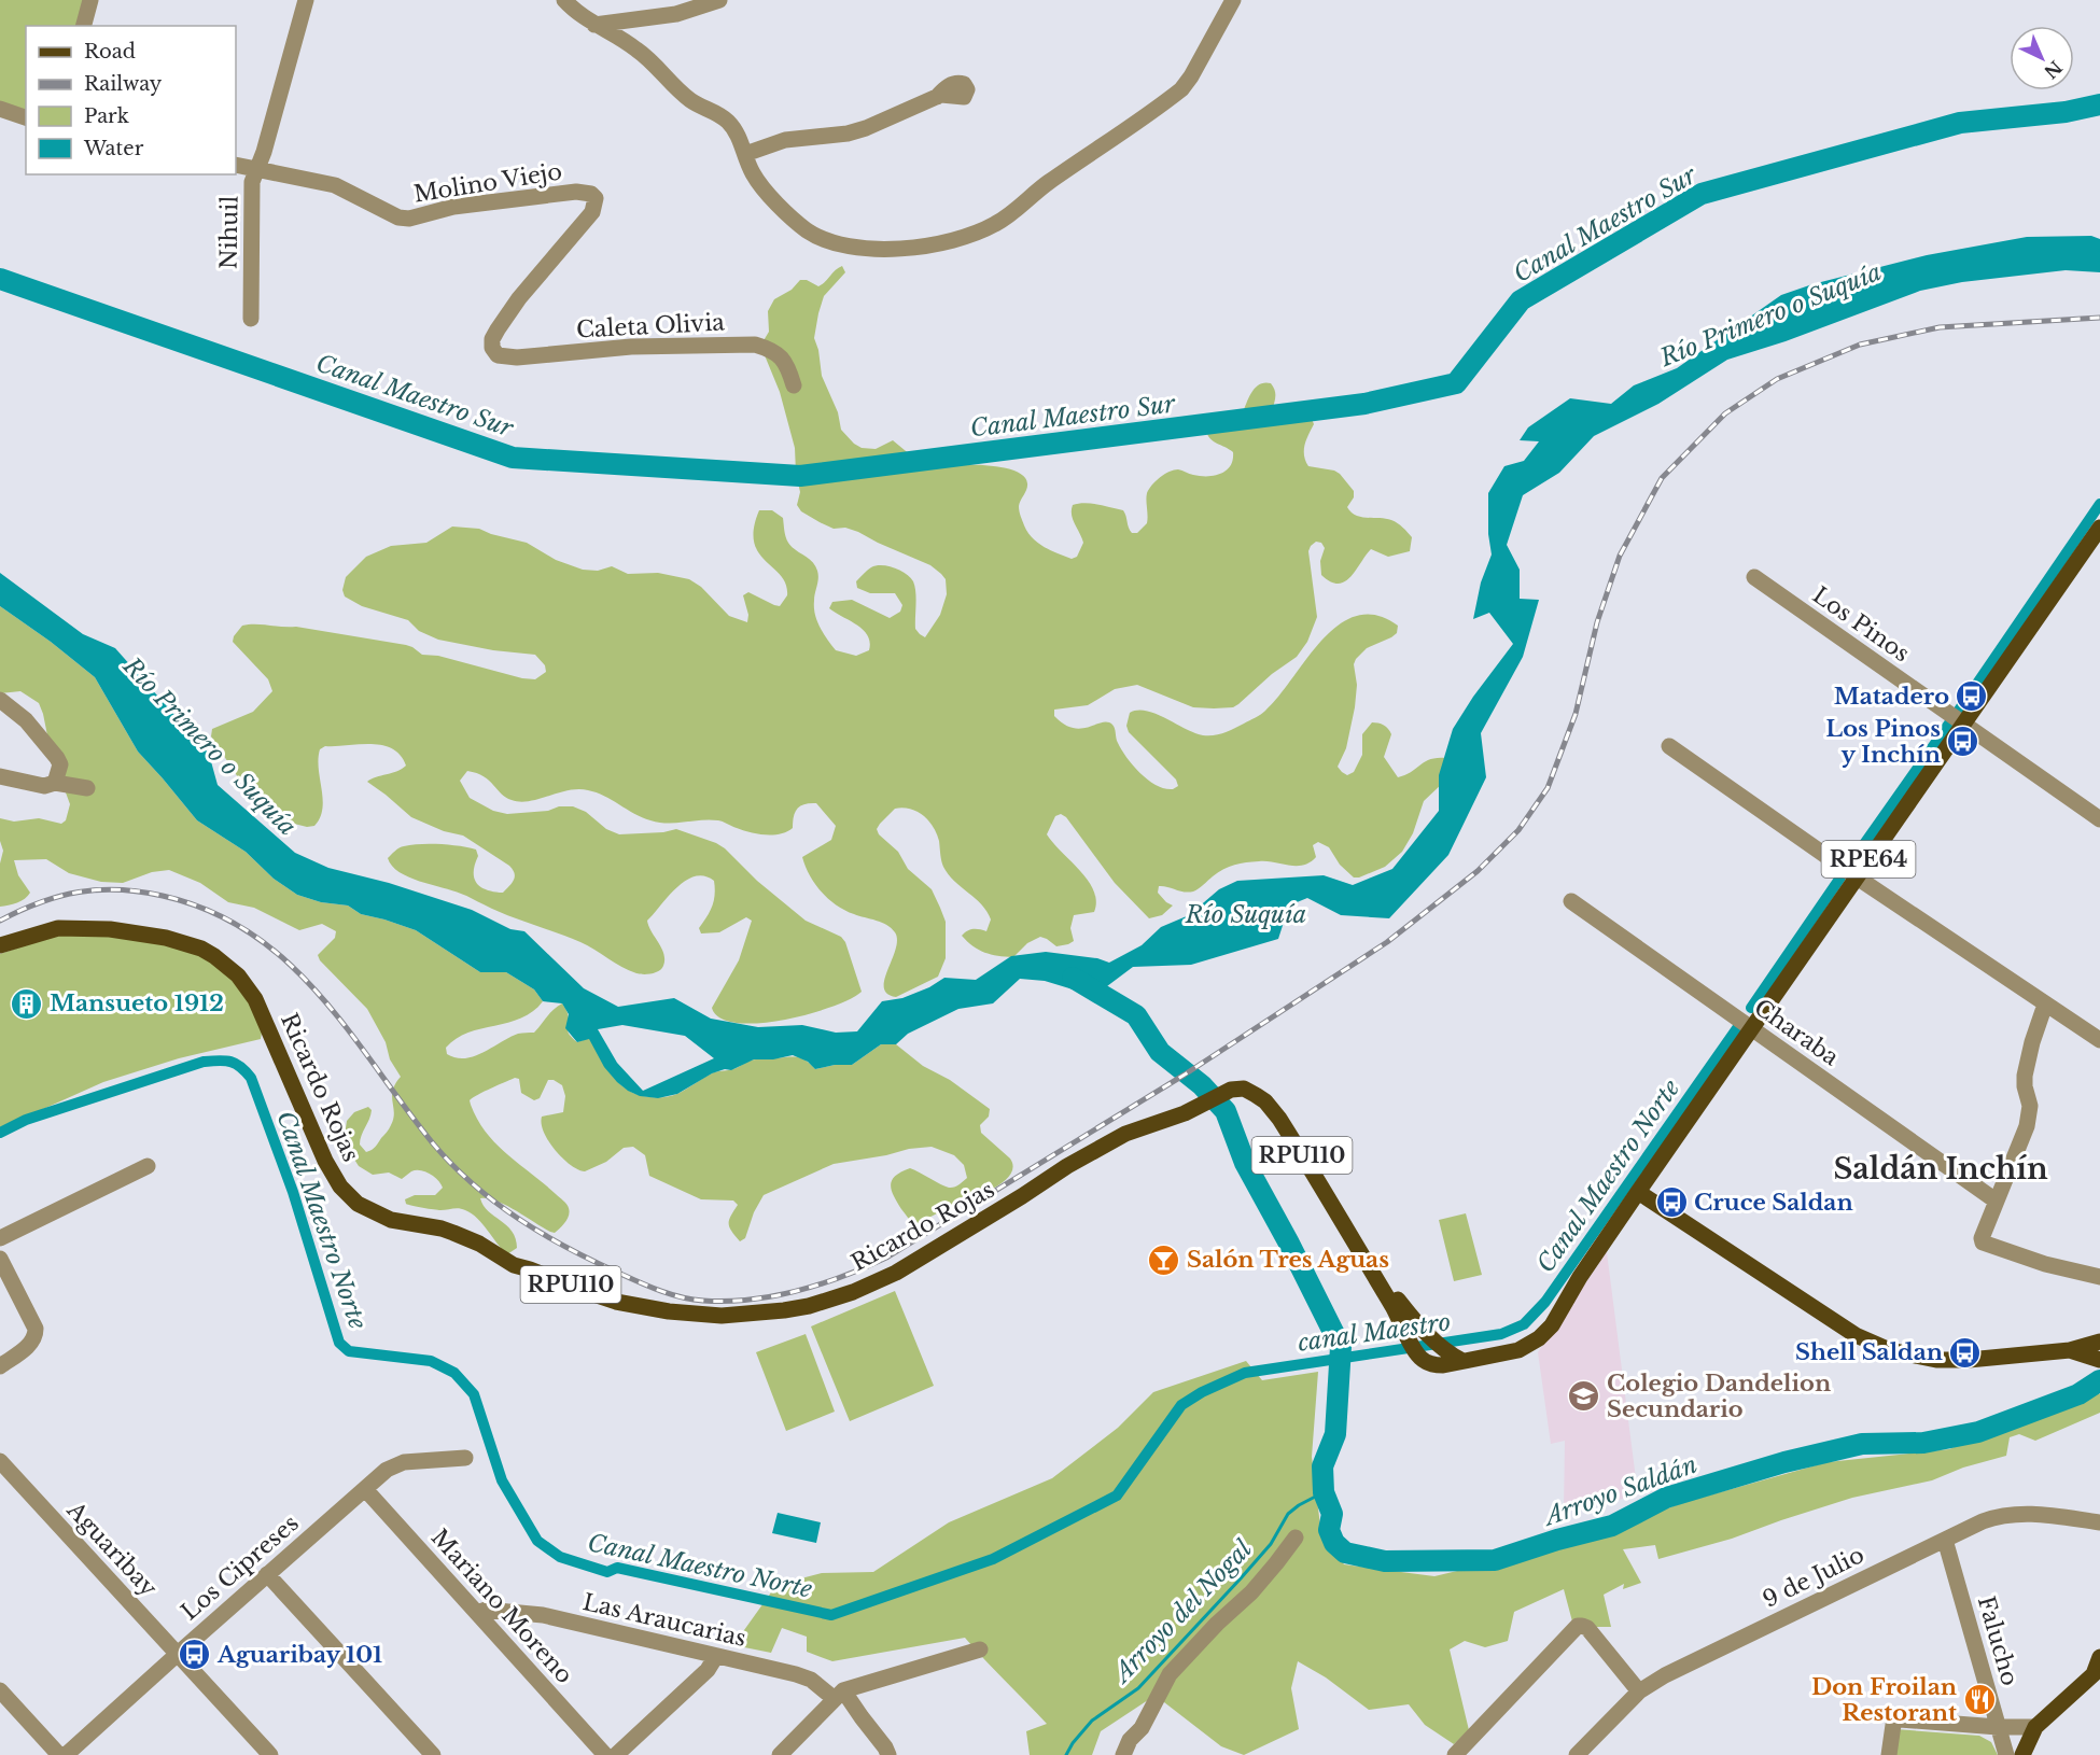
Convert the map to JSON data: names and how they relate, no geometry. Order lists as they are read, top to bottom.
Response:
{
  "streets": {
    "main road": ["RPE64", "Ricardo Rojas", "RPU110"],
    "street": [
      "Molino Viejo",
      "Nihuil",
      "Caleta Olivia",
      "Los Pinos",
      "Charaba",
      "Aguaribay",
      "Los Cipreses",
      "9 de Julio",
      "Mariano Moreno",
      "Las Araucarias",
      "Falucho"
    ]
  },
  "crossings": [
    ["Molino Viejo", "Nihuil"],
    ["Molino Viejo", "Caleta Olivia"],
    ["Los Pinos", "RPE64"],
    ["RPE64", "Charaba"],
    ["RPE64", "Ricardo Rojas"],
    ["Aguaribay", "Los Cipreses"],
    ["Los Cipreses", "Mariano Moreno"],
    ["9 de Julio", "Falucho"],
    ["Mariano Moreno", "Las Araucarias"]
  ],
  "districts": ["Saldán Inchín"],
  "water": [
    "Canal Maestro Sur",
    "Río Primero o Suquía",
    "Río Suquía",
    "Canal Maestro Norte",
    "canal Maestro",
    "Arroyo Saldán",
    "Arroyo del Nogal"
  ],
  "places": {
    "bus stop": [
      "Matadero",
      "Los Pinos y Inchín",
      "Cruce Saldan",
      "Shell Saldan",
      "Aguaribay 101"
    ],
    "building": ["Mansueto 1912"],
    "bar": ["Salón Tres Aguas"],
    "school or university": ["Colegio Dandelion Secundario"],
    "restaurant": ["Don Froilan Restorant"]
  },
  "legend": [
    "Road",
    "Railway",
    "Park",
    "Water"
  ],
  "north": "bottom right"
}
